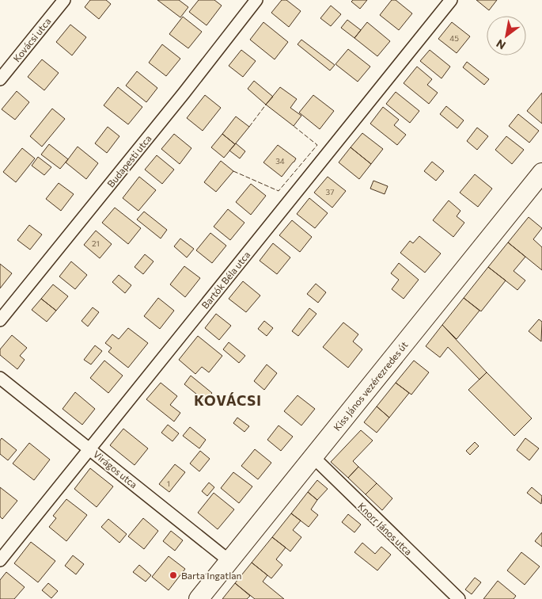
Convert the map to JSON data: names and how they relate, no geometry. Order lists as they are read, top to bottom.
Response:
{
  "streets": {
    "main road": ["Kiss János vezérezredes út"],
    "street": [
      "Kovácsi utca",
      "Budapesti utca",
      "Bartók Béla utca",
      "Virágos utca",
      "Knorr János utca"
    ]
  },
  "crossings": [
    ["Bartók Béla utca", "Virágos utca"],
    ["Kiss János vezérezredes út", "Virágos utca"],
    ["Kiss János vezérezredes út", "Knorr János utca"]
  ],
  "districts": ["KOVÁCSI"],
  "places": ["Barta Ingatlan"],
  "house_numbers": [
    "45",
    "34",
    "37",
    "21",
    "1"
  ],
  "north": "bottom left"
}
